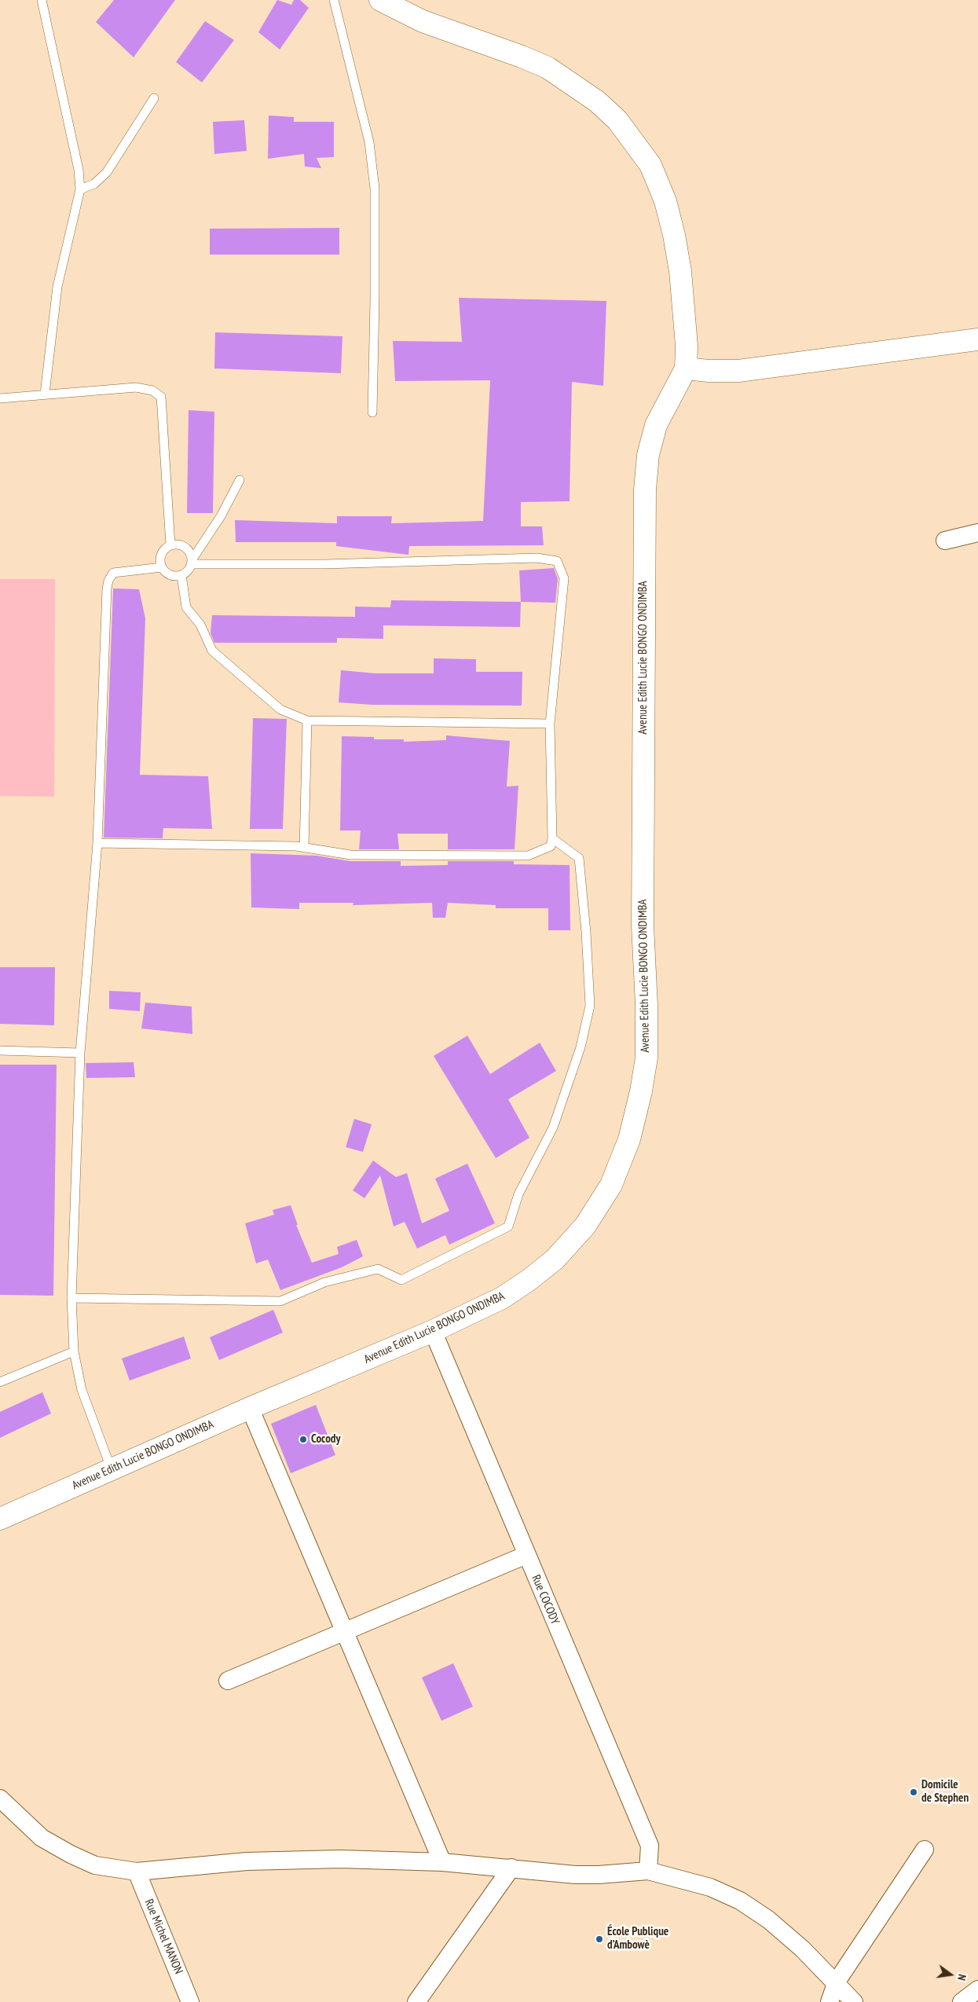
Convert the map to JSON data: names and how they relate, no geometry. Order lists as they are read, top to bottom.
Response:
{
  "streets": {
    "main road": ["Avenue Edith Lucie BONGO ONDIMBA"],
    "street": ["Rue COCODY", "Rue Michel MANON"]
  },
  "crossings": [
    ["Avenue Edith Lucie BONGO ONDIMBA", "Rue COCODY"]
  ],
  "places": ["Cocody", "Domicile de Stephen", "École Publique d’Ambowè"],
  "north": "right"
}
